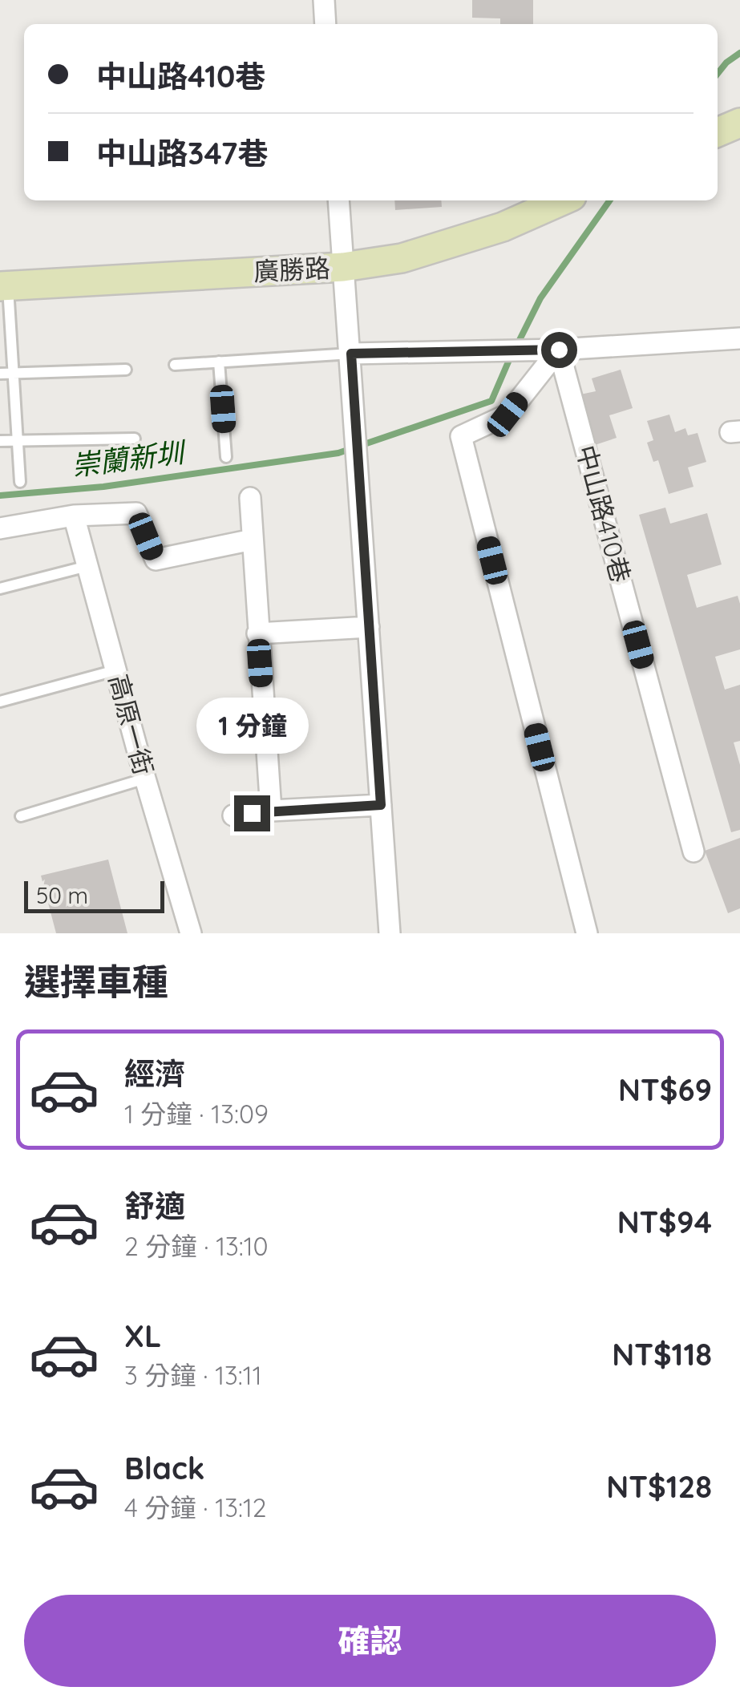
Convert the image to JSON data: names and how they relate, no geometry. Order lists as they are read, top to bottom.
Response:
{
  "streets": {
    "street": ["廣勝路", "中山路410巷", "高原一街"]
  },
  "water": ["崇蘭新圳"],
  "scale_bar": "50 m",
  "page": {
    "banner": ["中山路410巷", "中山路347巷"],
    "bubble": "1 分鐘",
    "scale": "50 m",
    "heading": "選擇車種",
    "list": [
      {
        "name": "經濟",
        "note": "1 分鐘 · 13:09",
        "value": "NT$69"
      },
      {
        "name": "舒適",
        "note": "2 分鐘 · 13:10",
        "value": "NT$94"
      },
      {
        "name": "XL",
        "note": "3 分鐘 · 13:11",
        "value": "NT$118"
      },
      {
        "name": "Black",
        "note": "4 分鐘 · 13:12",
        "value": "NT$128"
      }
    ],
    "buttons": "確認"
  }
}
